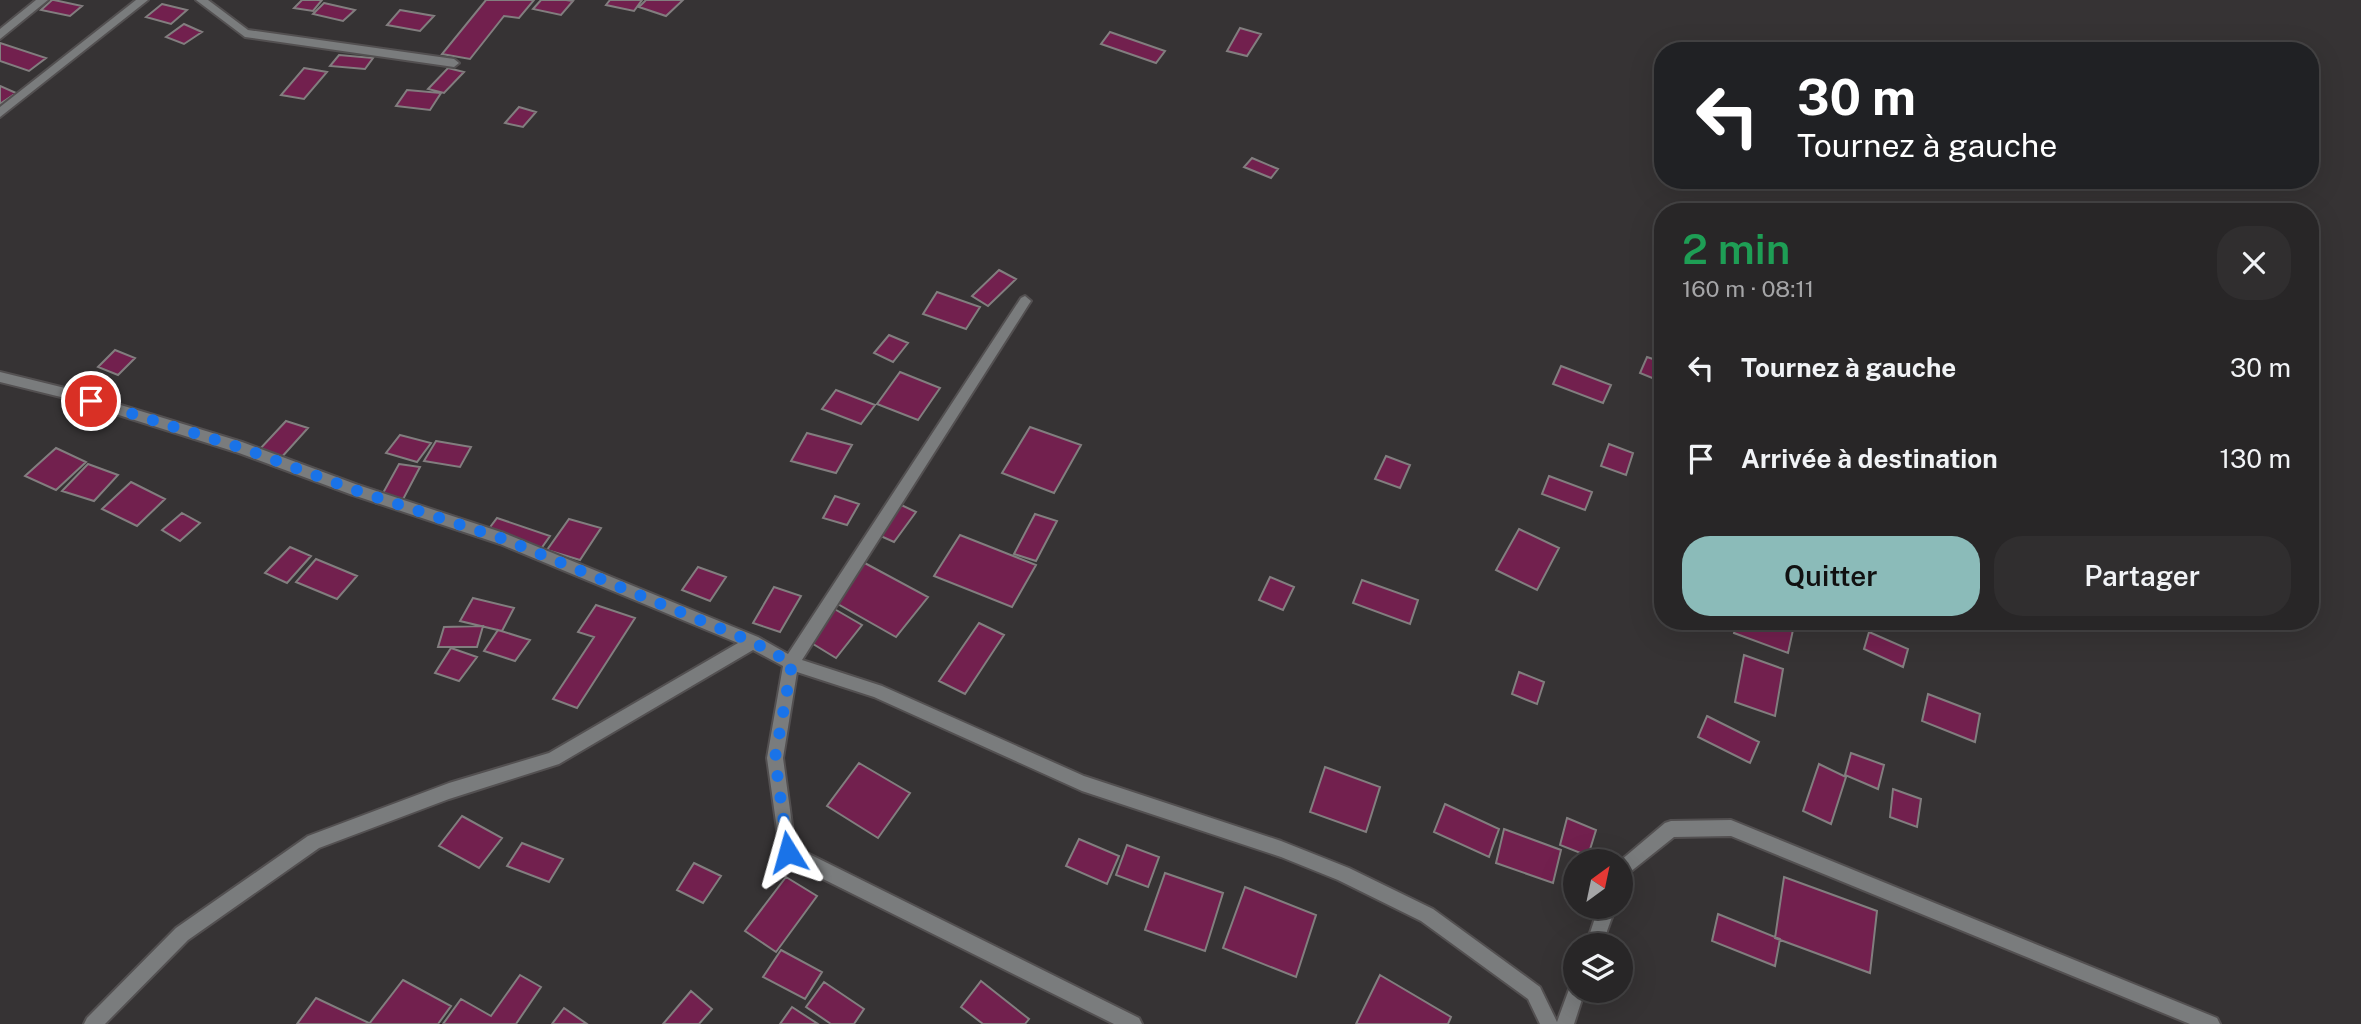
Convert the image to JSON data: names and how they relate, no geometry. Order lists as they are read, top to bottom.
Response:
{
  "north": "top right",
  "page": {
    "turn": ["30 m", "Tournez à gauche"],
    "heading": ["2 min", "160 m · 08:11"],
    "list": [
      {
        "name": "Tournez à gauche",
        "value": "30 m"
      },
      {
        "name": "Arrivée à destination",
        "value": "130 m"
      }
    ],
    "buttons": ["Quitter", "Partager"]
  }
}
